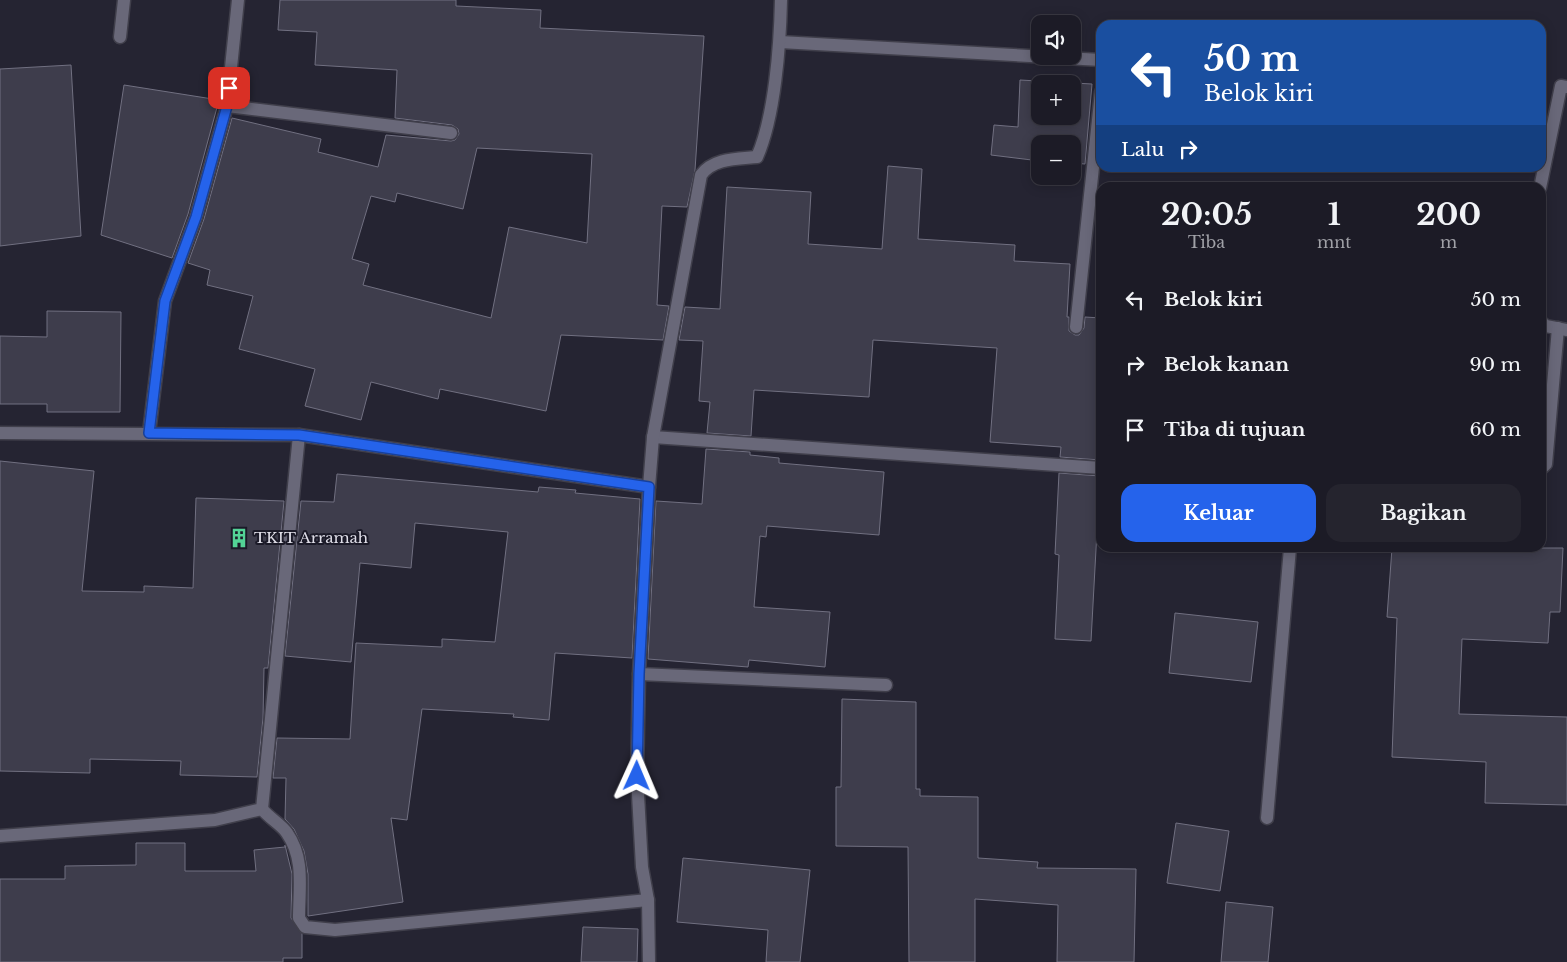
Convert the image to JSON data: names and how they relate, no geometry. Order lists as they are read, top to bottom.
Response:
{
  "places": {
    "building": ["TKIT Arramah"]
  },
  "page": {
    "map_buttons": ["+", "−"],
    "turn": ["50 m", "Belok kiri"],
    "then": "Lalu",
    "eta": [
      "20:05",
      "Tiba",
      "1",
      "mnt",
      "200",
      "m"
    ],
    "list": [
      {
        "name": "Belok kiri",
        "value": "50 m"
      },
      {
        "name": "Belok kanan",
        "value": "90 m"
      },
      {
        "name": "Tiba di tujuan",
        "value": "60 m"
      }
    ],
    "buttons": ["Keluar", "Bagikan"]
  }
}
